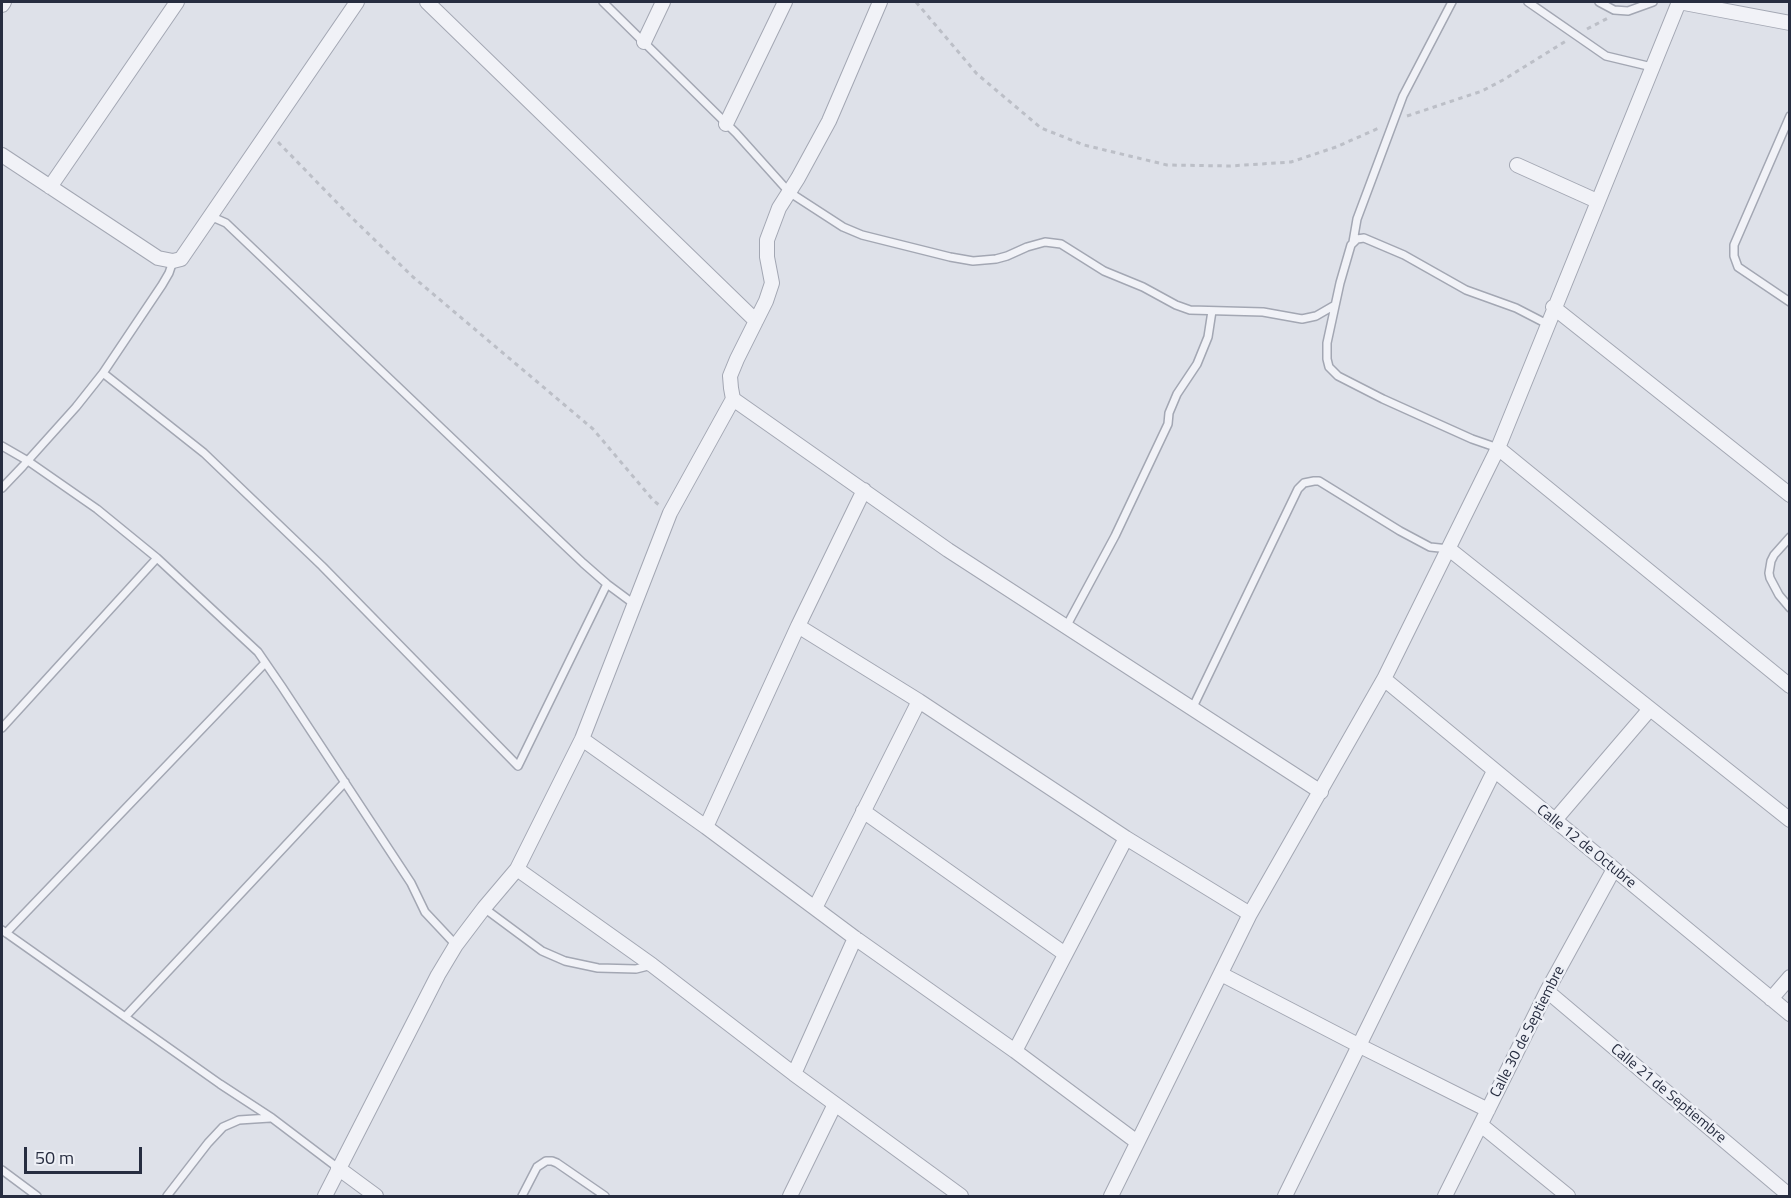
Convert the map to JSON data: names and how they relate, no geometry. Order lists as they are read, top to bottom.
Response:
{
  "streets": {
    "street": ["Calle 12 de Octubre", "Calle 30 de Septiembre", "Calle 21 de Septiembre"]
  },
  "crossings": [
    ["Calle 12 de Octubre", "Calle 30 de Septiembre"],
    ["Calle 30 de Septiembre", "Calle 21 de Septiembre"]
  ],
  "scale_bar": "50 m"
}
